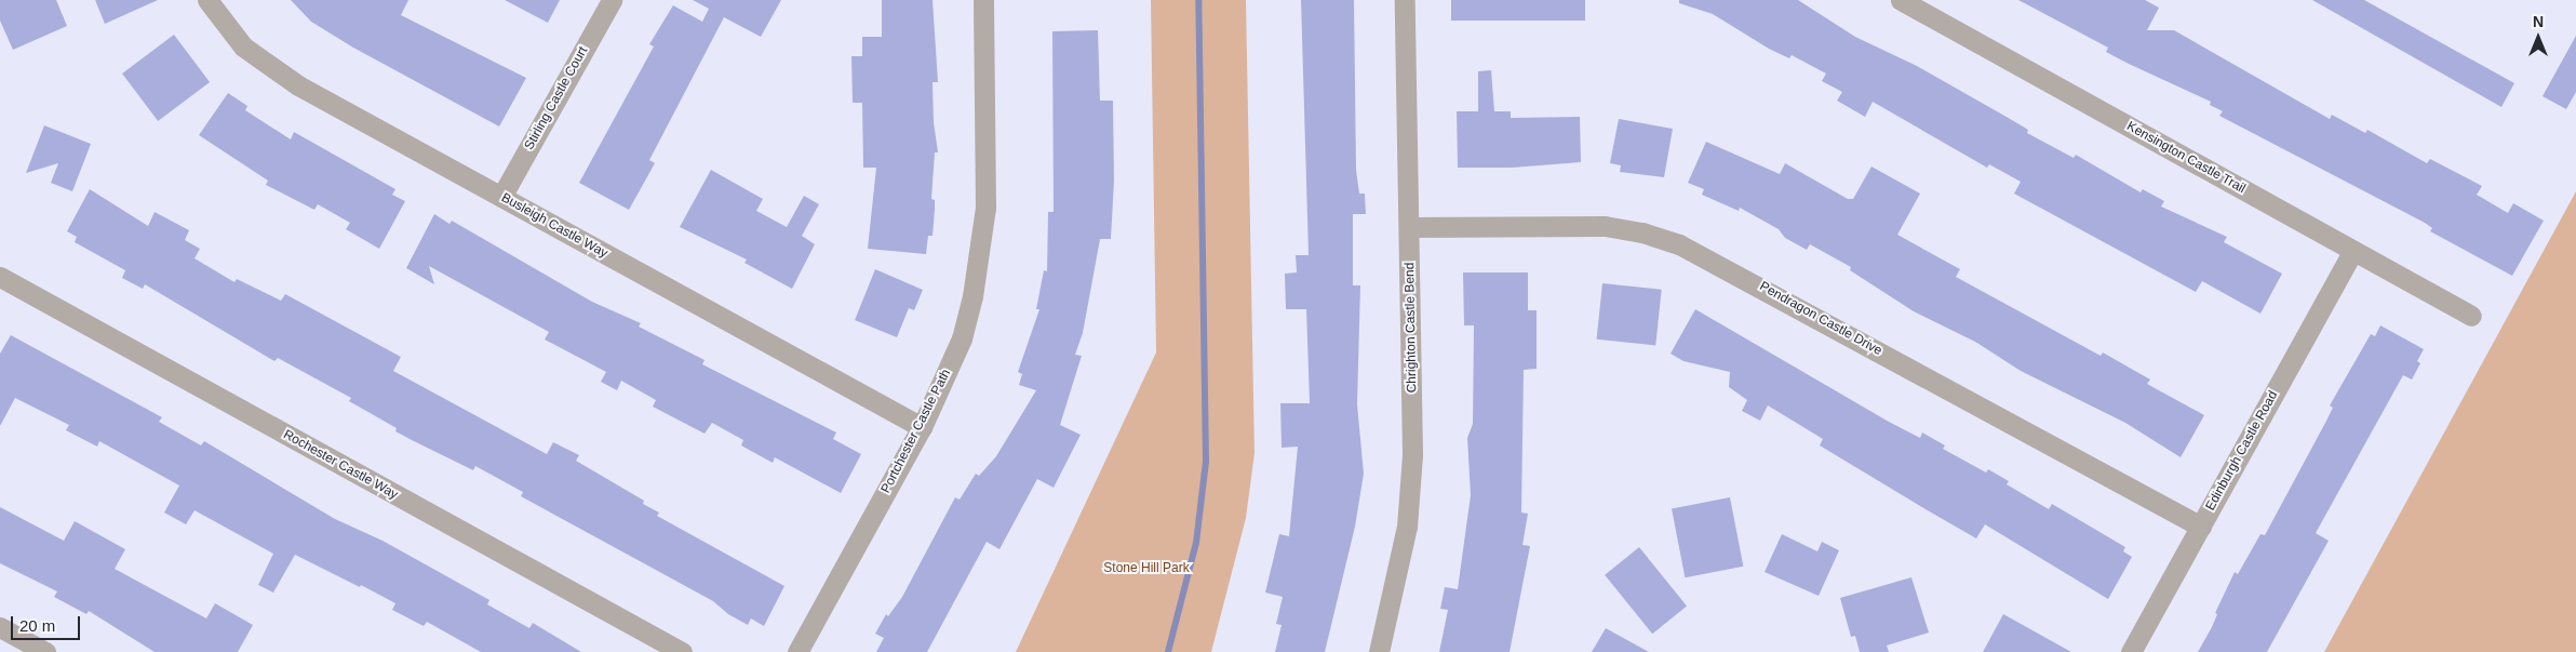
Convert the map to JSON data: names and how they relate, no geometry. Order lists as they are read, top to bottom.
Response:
{
  "streets": {
    "street": [
      "Stirling Castle Court",
      "Kensington Castle Trail",
      "Busleigh Castle Way",
      "Pendragon Castle Drive",
      "Chrighton Castle Bend",
      "Portchester Castle Path",
      "Edinburgh Castle Road",
      "Rochester Castle Way"
    ]
  },
  "crossings": [
    ["Stirling Castle Court", "Busleigh Castle Way"],
    ["Kensington Castle Trail", "Edinburgh Castle Road"],
    ["Busleigh Castle Way", "Portchester Castle Path"],
    ["Pendragon Castle Drive", "Chrighton Castle Bend"],
    ["Pendragon Castle Drive", "Edinburgh Castle Road"]
  ],
  "parks": ["Stone Hill Park"],
  "scale_bar": "20 m",
  "north": "top"
}
